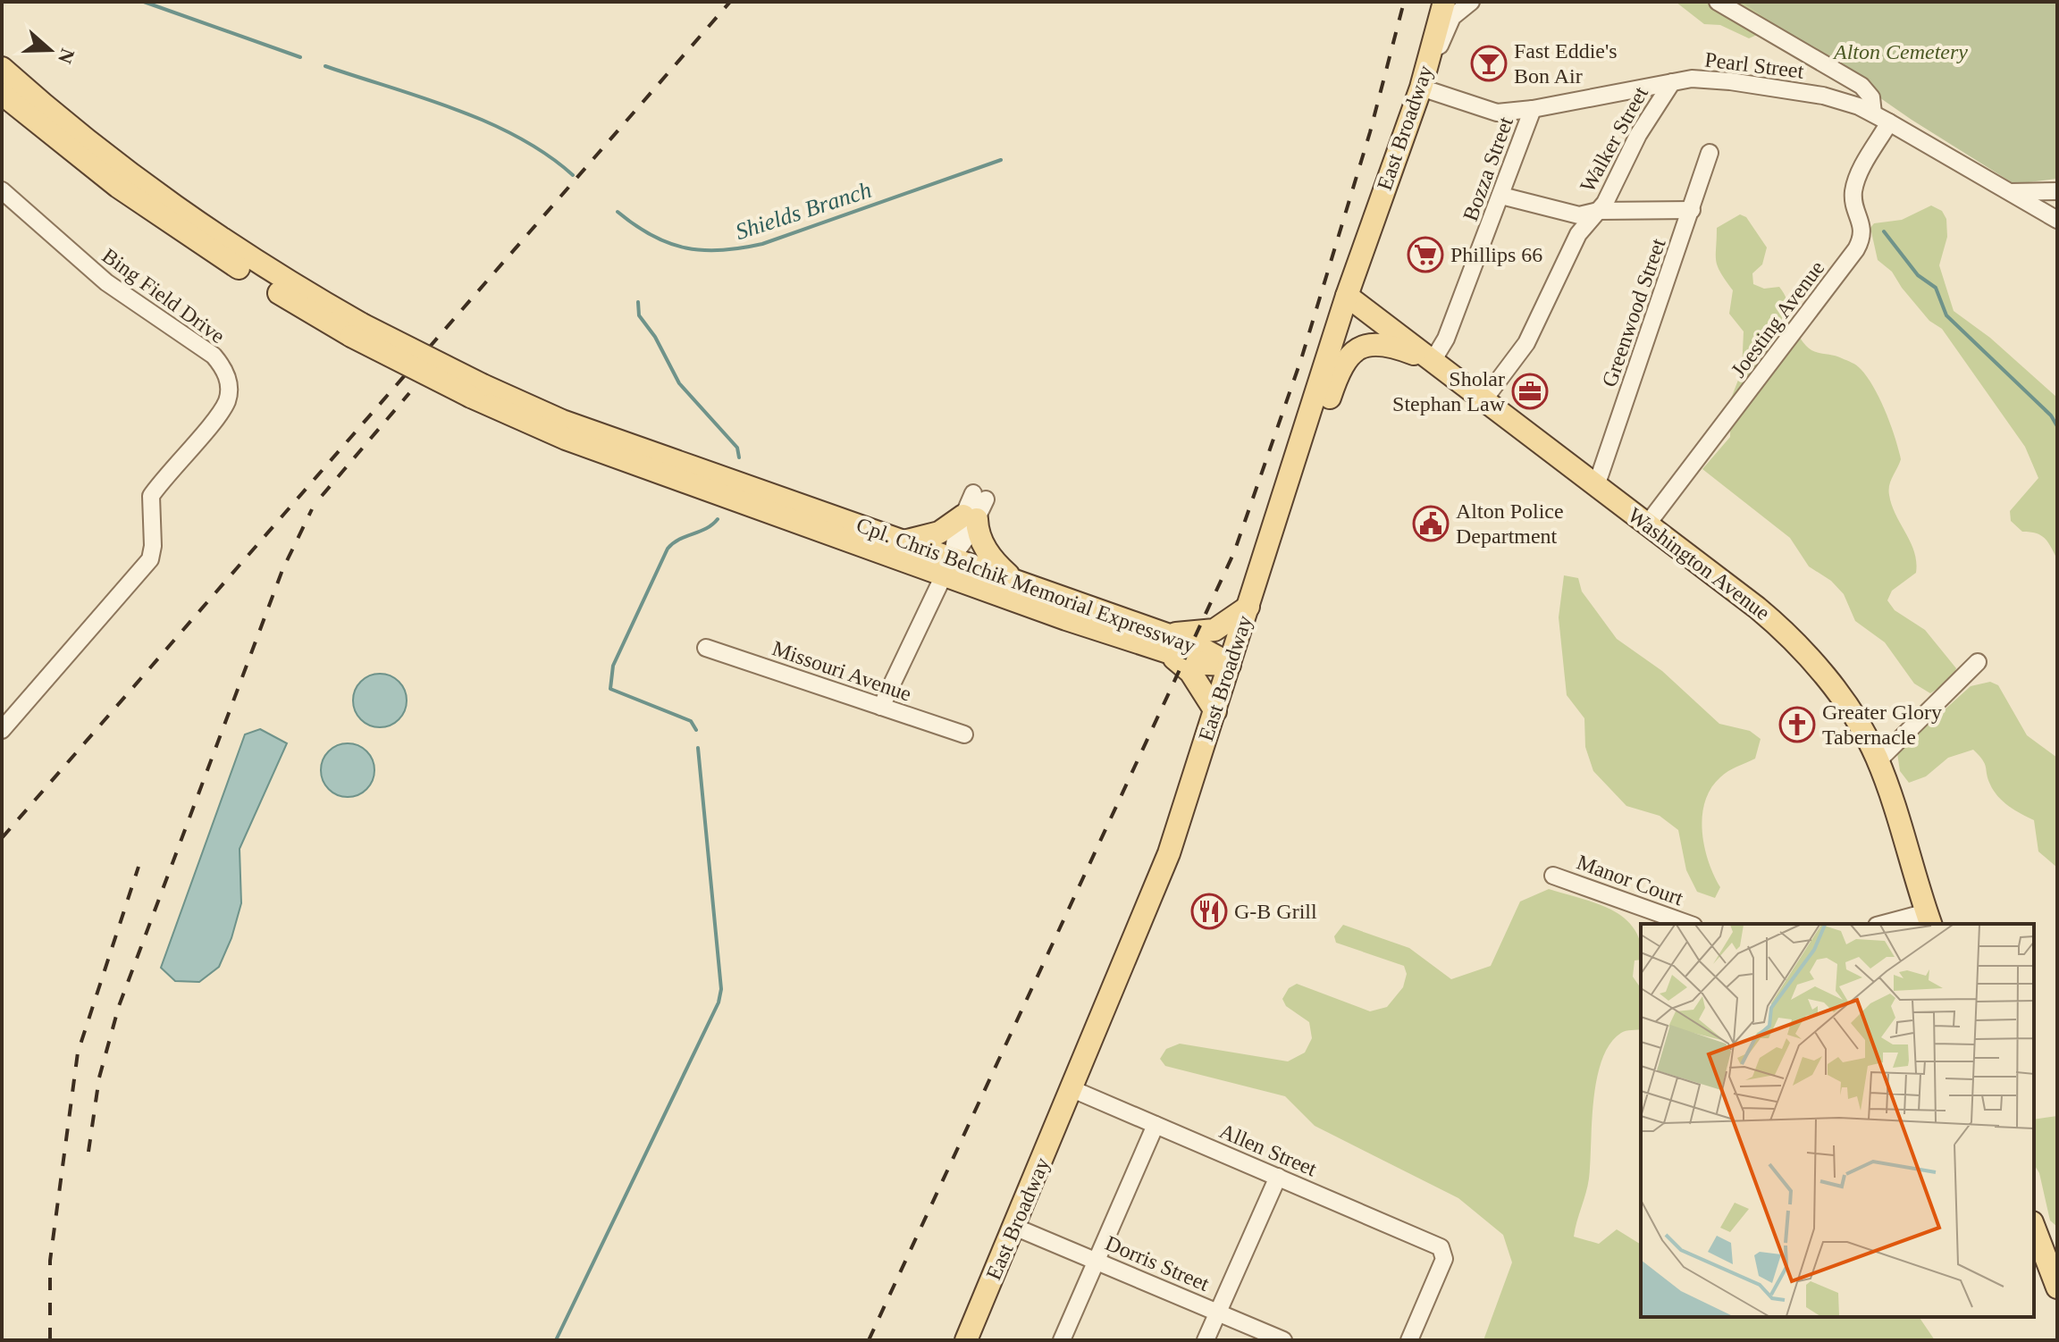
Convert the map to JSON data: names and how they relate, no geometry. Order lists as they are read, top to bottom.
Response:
{
  "streets": {
    "main road": ["East Broadway", "Washington Avenue", "Cpl. Chris Belchik Memorial Expressway"],
    "street": [
      "Pearl Street",
      "Walker Street",
      "Bozza Street",
      "Bing Field Drive",
      "Greenwood Street",
      "Joesting Avenue",
      "Missouri Avenue",
      "Manor Court",
      "Allen Street",
      "Dorris Street"
    ]
  },
  "crossings": [
    ["Pearl Street", "East Broadway"],
    ["Pearl Street", "Walker Street"],
    ["Pearl Street", "Bozza Street"],
    ["East Broadway", "Washington Avenue"],
    ["East Broadway", "Cpl. Chris Belchik Memorial Expressway"],
    ["East Broadway", "Allen Street"],
    ["East Broadway", "Dorris Street"],
    ["Walker Street", "Washington Avenue"],
    ["Bozza Street", "Washington Avenue"],
    ["Greenwood Street", "Washington Avenue"],
    ["Joesting Avenue", "Washington Avenue"]
  ],
  "water": ["Shields Branch"],
  "parks": ["Alton Cemetery"],
  "places": {
    "bar": ["Fast Eddie's Bon Air"],
    "supermarket": ["Phillips 66"],
    "office": ["Sholar Stephan Law"],
    "public building": ["Alton Police Department"],
    "church": ["Greater Glory Tabernacle"],
    "restaurant": ["G-B Grill"]
  },
  "north": "right"
}
